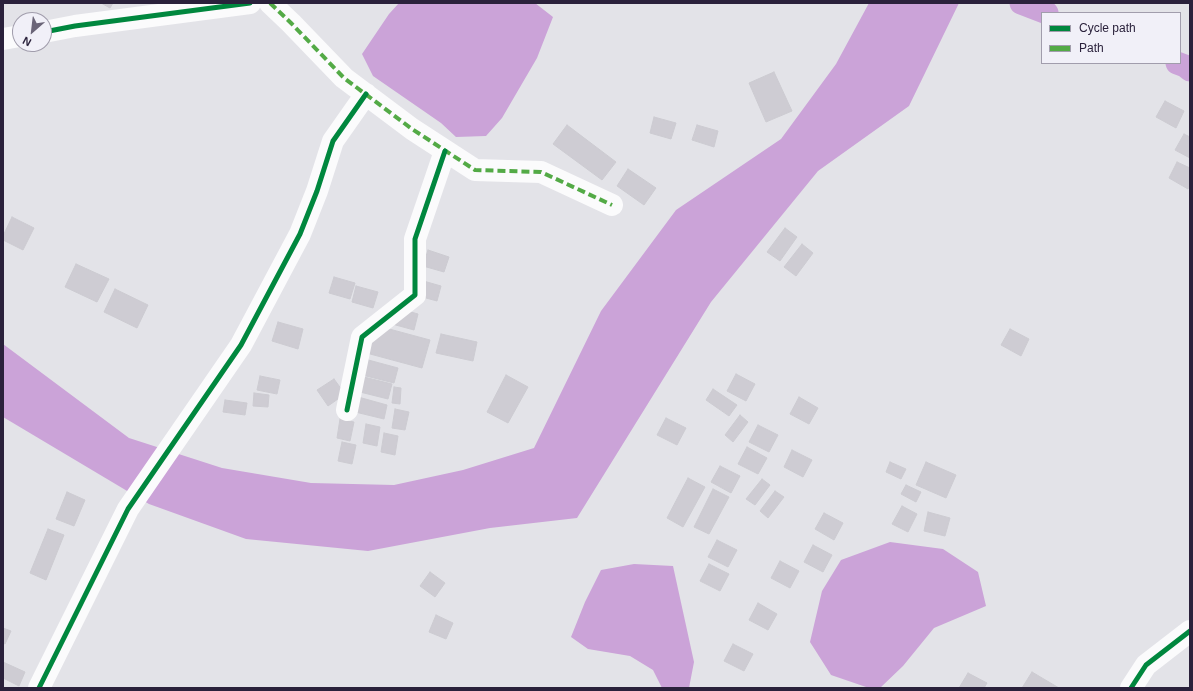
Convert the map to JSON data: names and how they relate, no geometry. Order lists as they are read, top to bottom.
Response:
{
  "legend": ["Cycle path", "Path"],
  "north": "bottom left"
}
